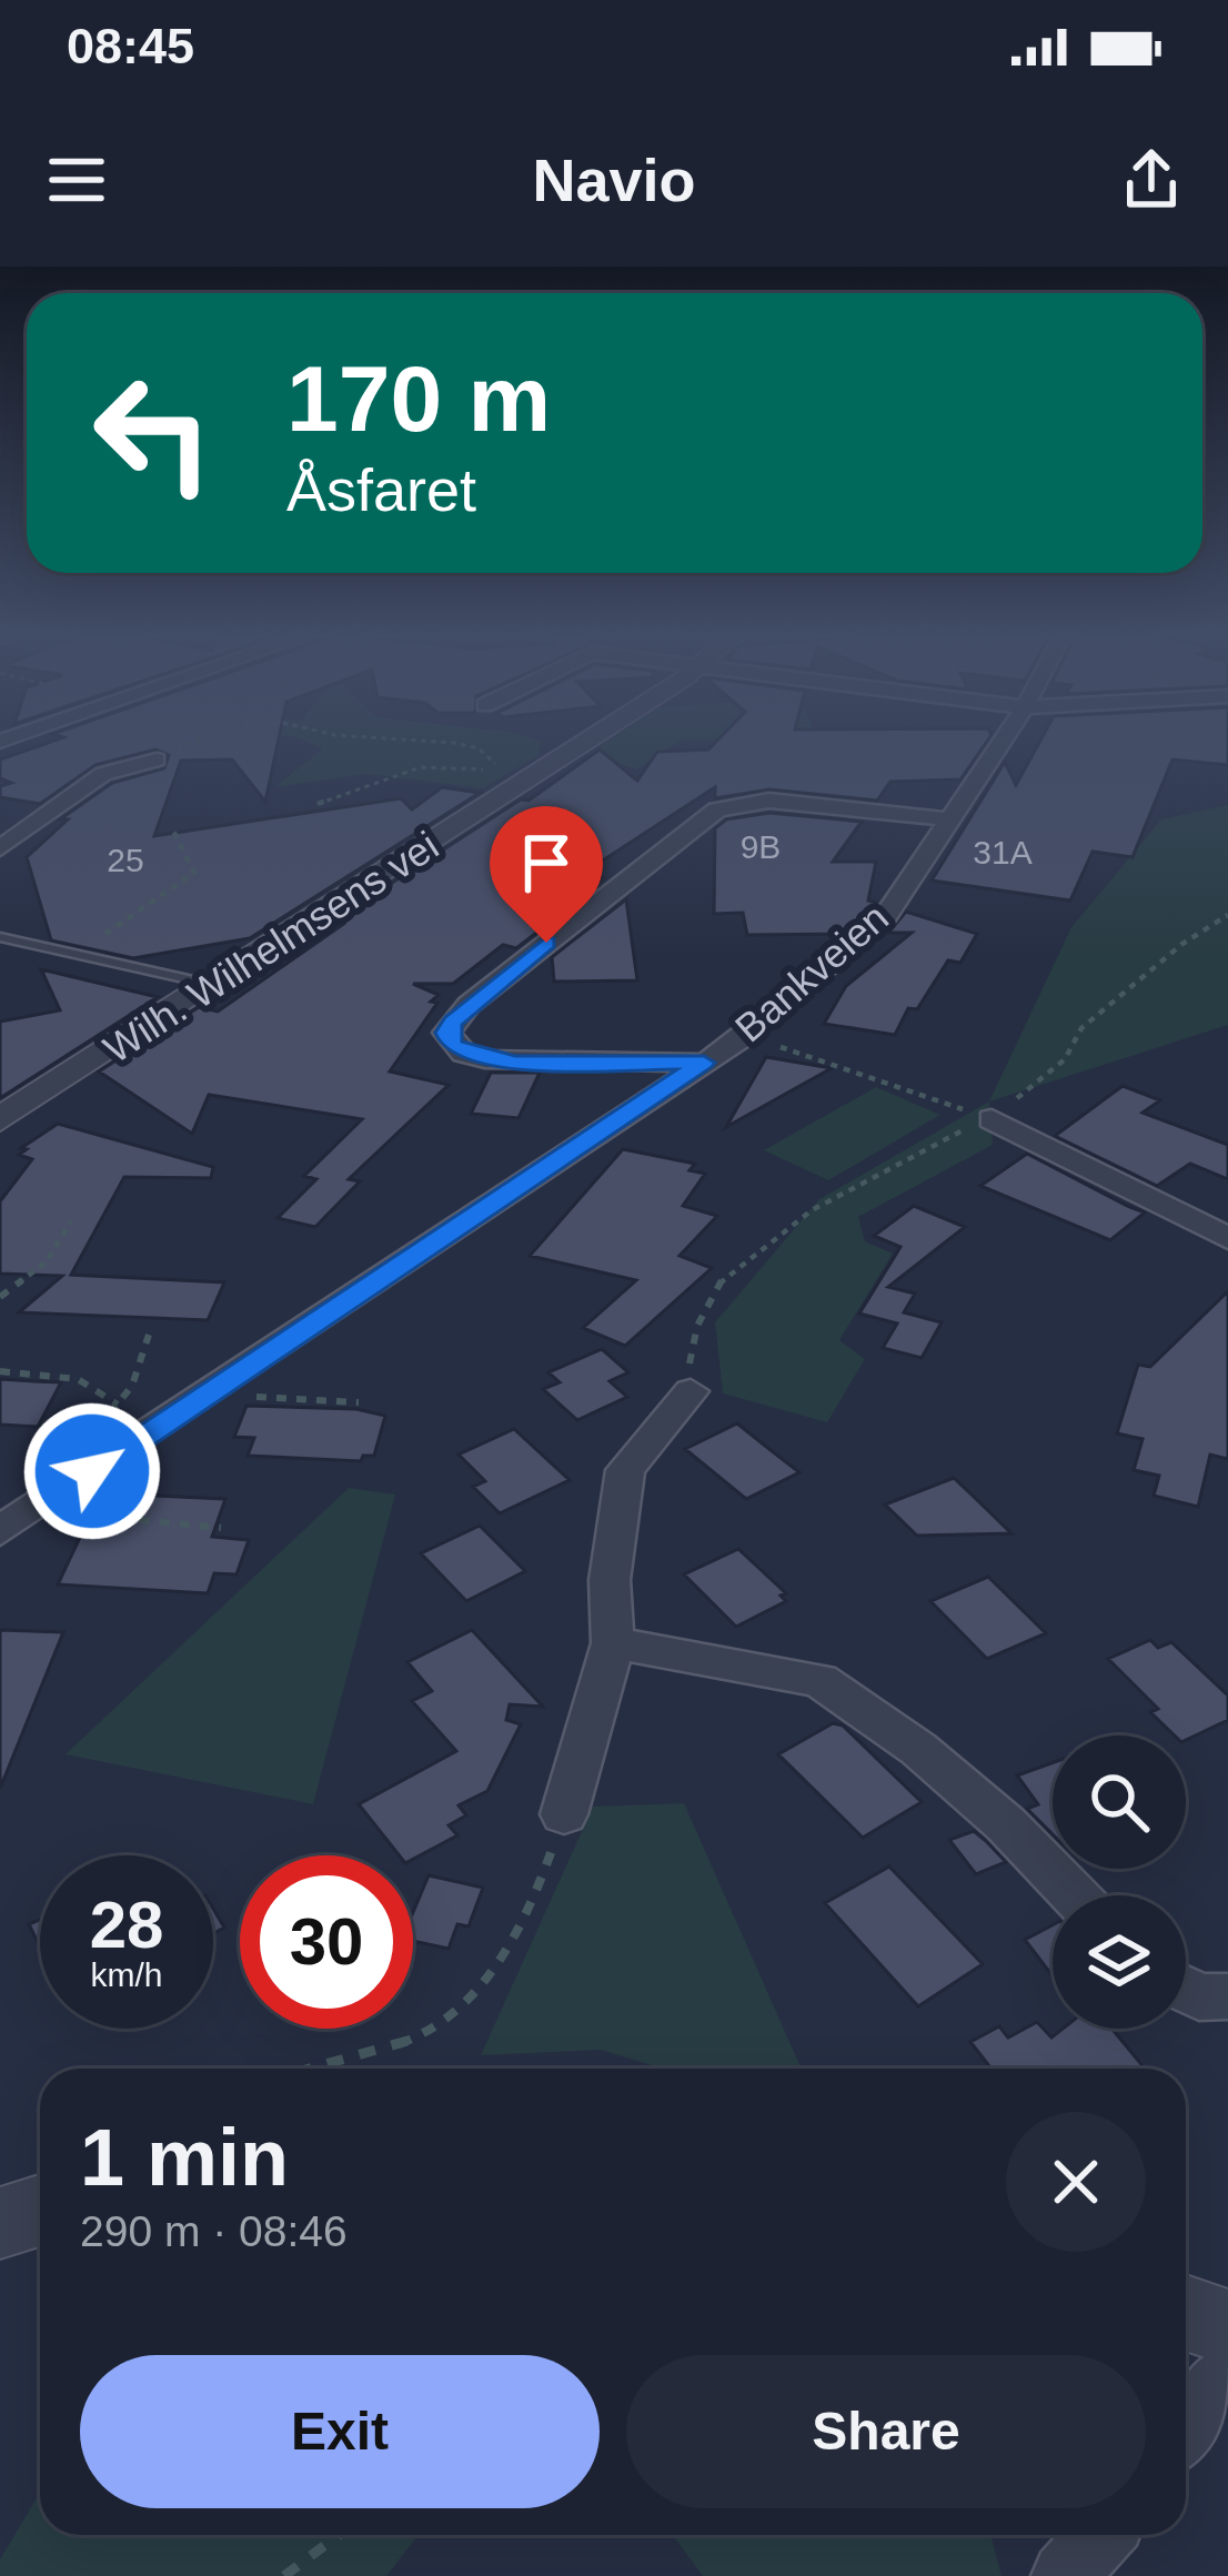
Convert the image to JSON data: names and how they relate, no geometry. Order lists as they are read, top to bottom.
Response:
{
  "streets": {
    "street": ["Wilh. Wilhelmsens vei", "Bankveien"]
  },
  "house_numbers": ["9B", "31A", "25"],
  "page": {
    "status": "08:45",
    "header": "Navio",
    "turn": ["170 m", "Åsfaret"],
    "speed": "28 km/h",
    "limit": "30",
    "heading": ["1 min", "290 m · 08:46"],
    "buttons": ["Exit", "Share"]
  }
}
